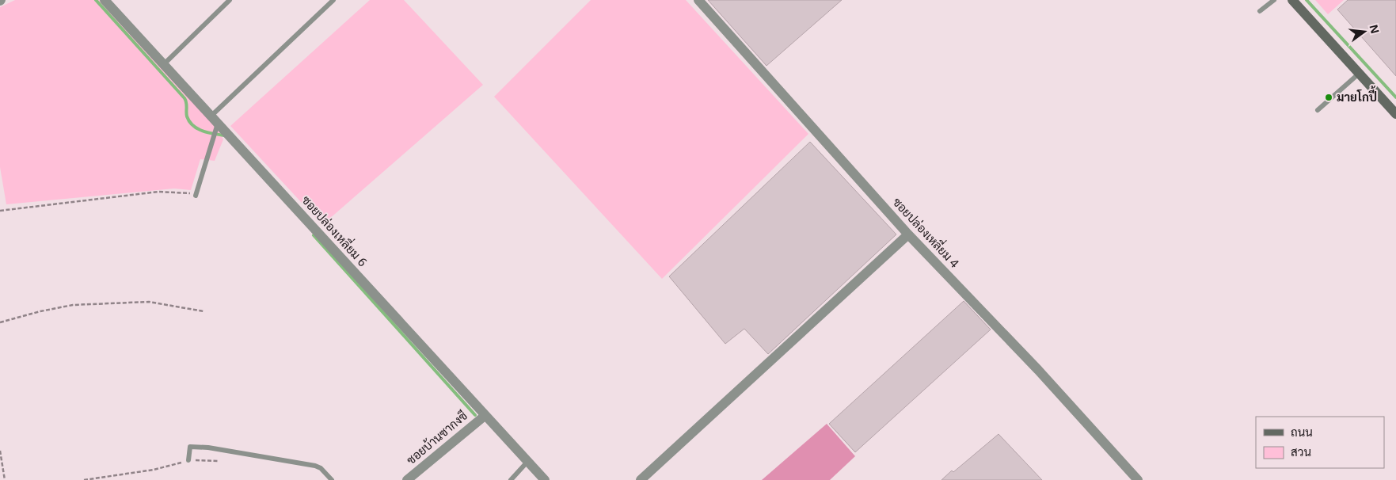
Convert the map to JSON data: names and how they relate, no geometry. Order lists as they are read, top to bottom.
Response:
{
  "streets": {
    "street": ["ซอยปล่องเหลี่ยม 6", "ซอยปล่องเหลี่ยม 4", "ซอยบ้านซากงซี"]
  },
  "crossings": [
    ["ซอยปล่องเหลี่ยม 6", "ซอยบ้านซากงซี"]
  ],
  "places": ["มายโกปี้"],
  "legend": ["ถนน", "สวน"],
  "north": "right"
}
